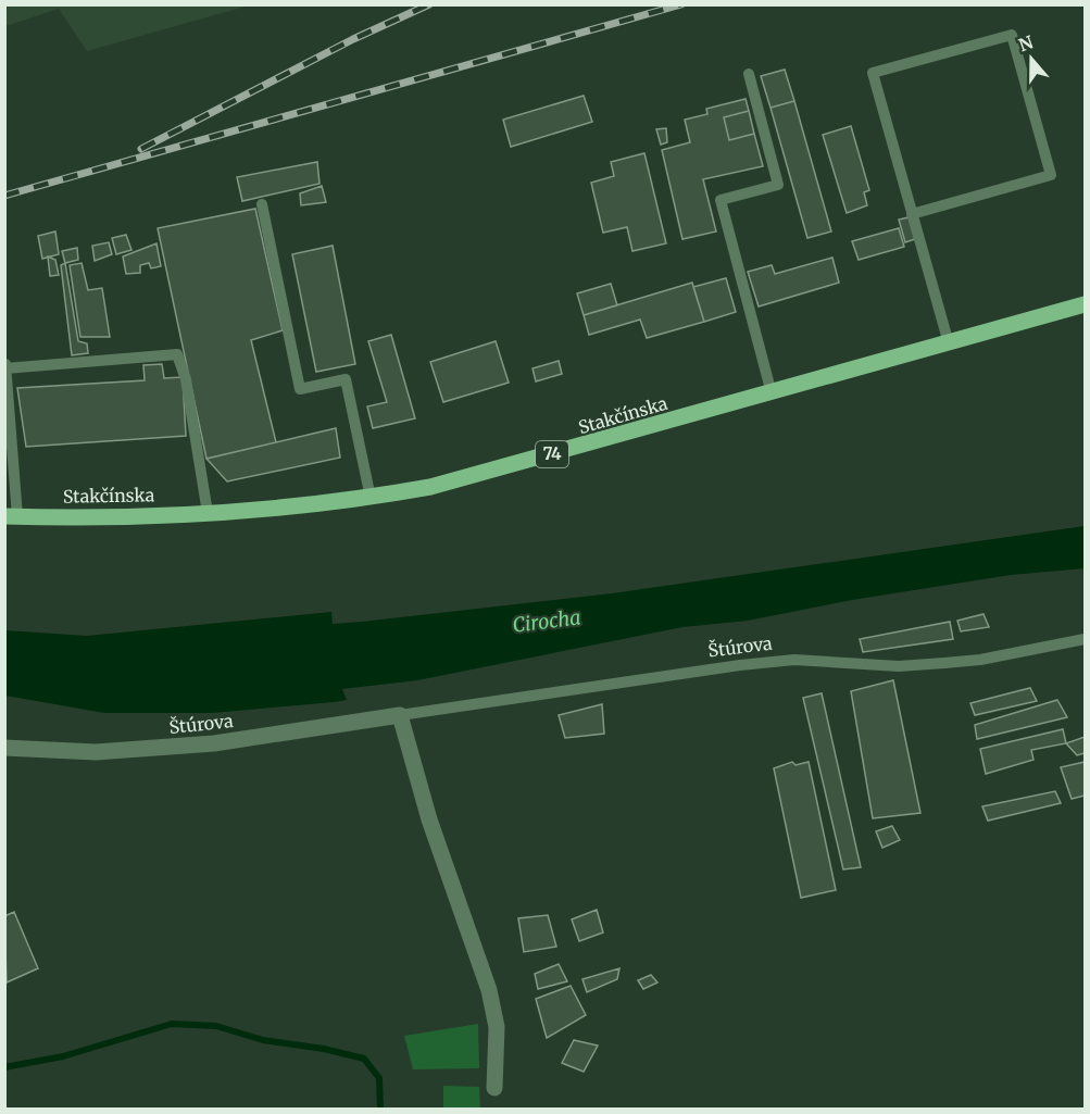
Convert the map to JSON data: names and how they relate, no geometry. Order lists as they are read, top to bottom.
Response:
{
  "streets": {
    "main road": ["Stakčínska", "74"],
    "street": ["Štúrova"]
  },
  "water": ["Cirocha"],
  "north": "top"
}
